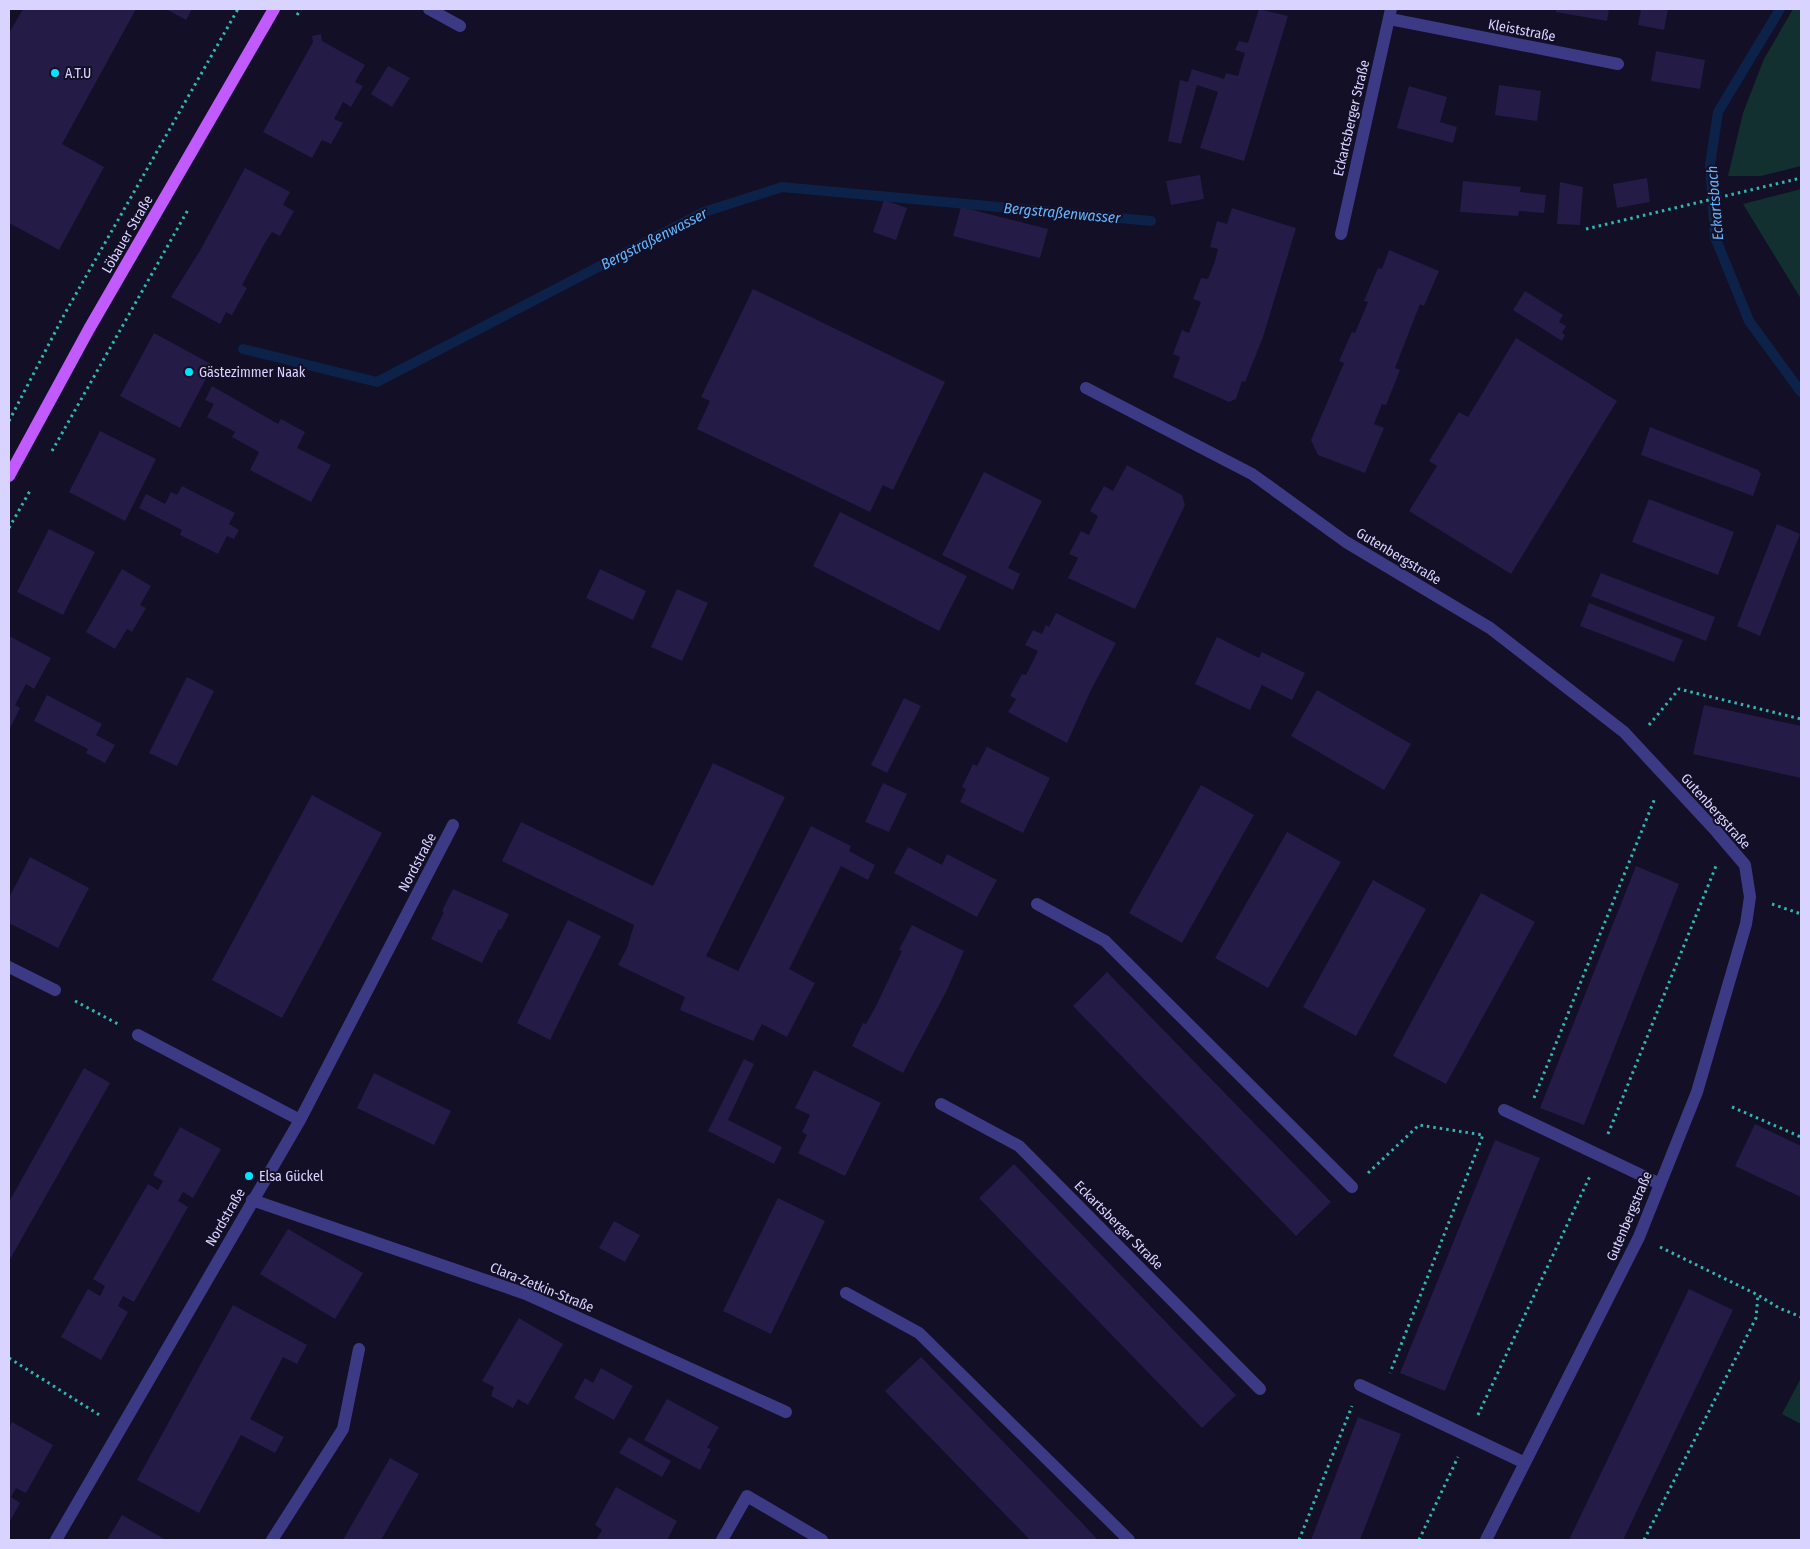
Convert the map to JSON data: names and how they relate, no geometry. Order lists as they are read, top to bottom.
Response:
{
  "streets": {
    "main road": ["Löbauer Straße"],
    "street": [
      "Kleiststraße",
      "Eckartsberger Straße",
      "Gutenbergstraße",
      "Nordstraße",
      "Clara-Zetkin-Straße"
    ]
  },
  "crossings": [
    ["Kleiststraße", "Eckartsberger Straße"],
    ["Nordstraße", "Clara-Zetkin-Straße"]
  ],
  "water": ["Eckartsbach", "Bergstraßenwasser"],
  "places": ["A.T.U", "Gästezimmer Naak", "Elsa Gückel"]
}
